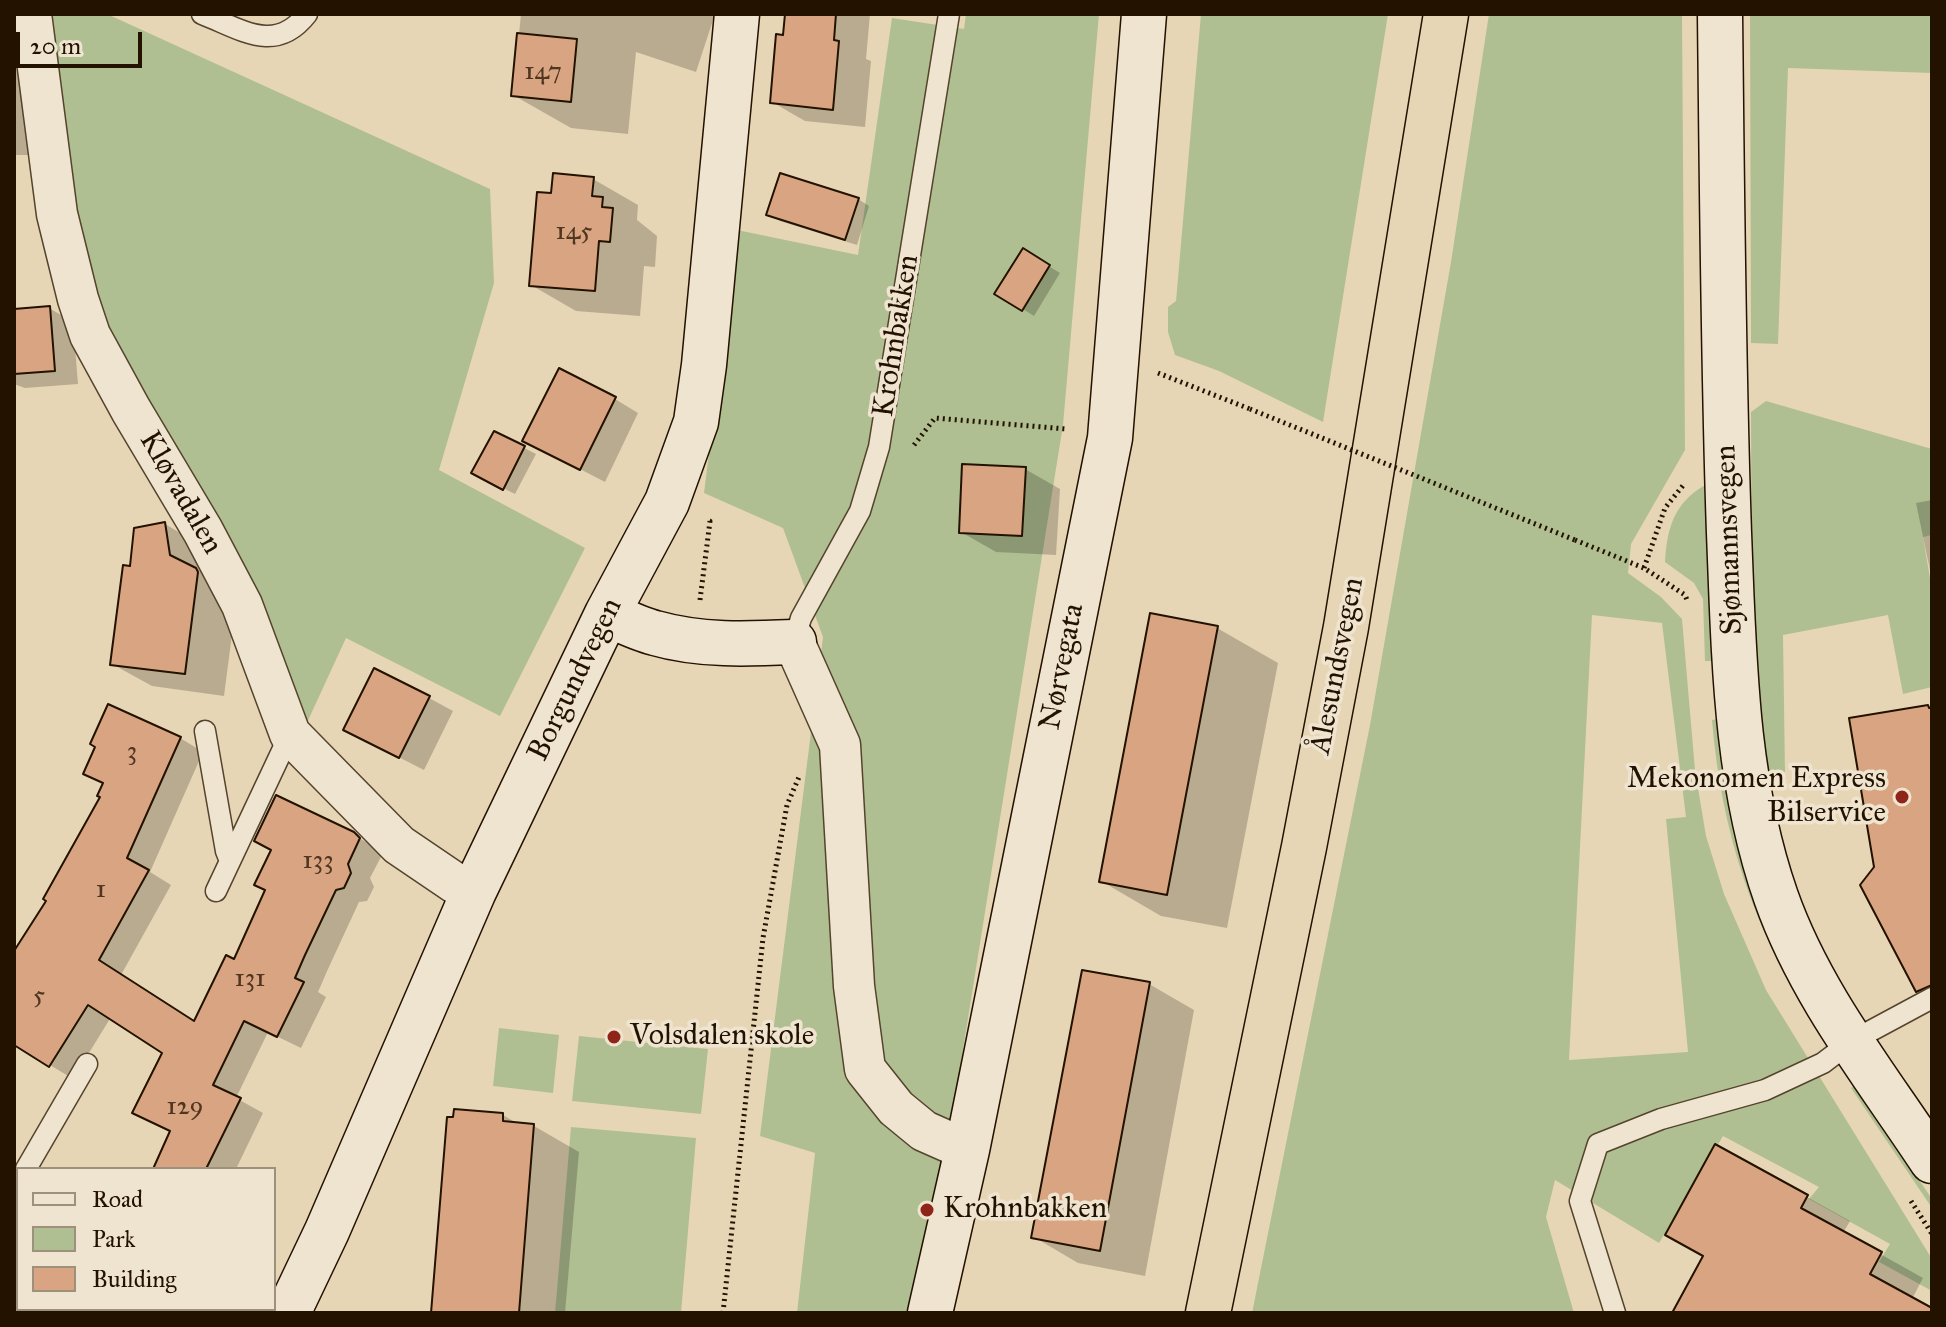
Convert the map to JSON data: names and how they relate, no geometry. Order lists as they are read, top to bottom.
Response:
{
  "streets": {
    "highway": ["Ålesundsvegen"],
    "street": [
      "Kløvadalen",
      "Sjømannsvegen",
      "Nørvegata",
      "Borgundvegen"
    ],
    "lane": ["Krohnbakken"]
  },
  "crossings": [
    ["Kløvadalen", "Borgundvegen"]
  ],
  "places": ["Mekonomen Express Bilservice", "Volsdalen skole", "Krohnbakken"],
  "house_numbers": [
    "147",
    "145",
    "3",
    "133",
    "1",
    "131",
    "5",
    "129"
  ],
  "legend": ["Road", "Park", "Building"],
  "scale_bar": "20 m"
}
